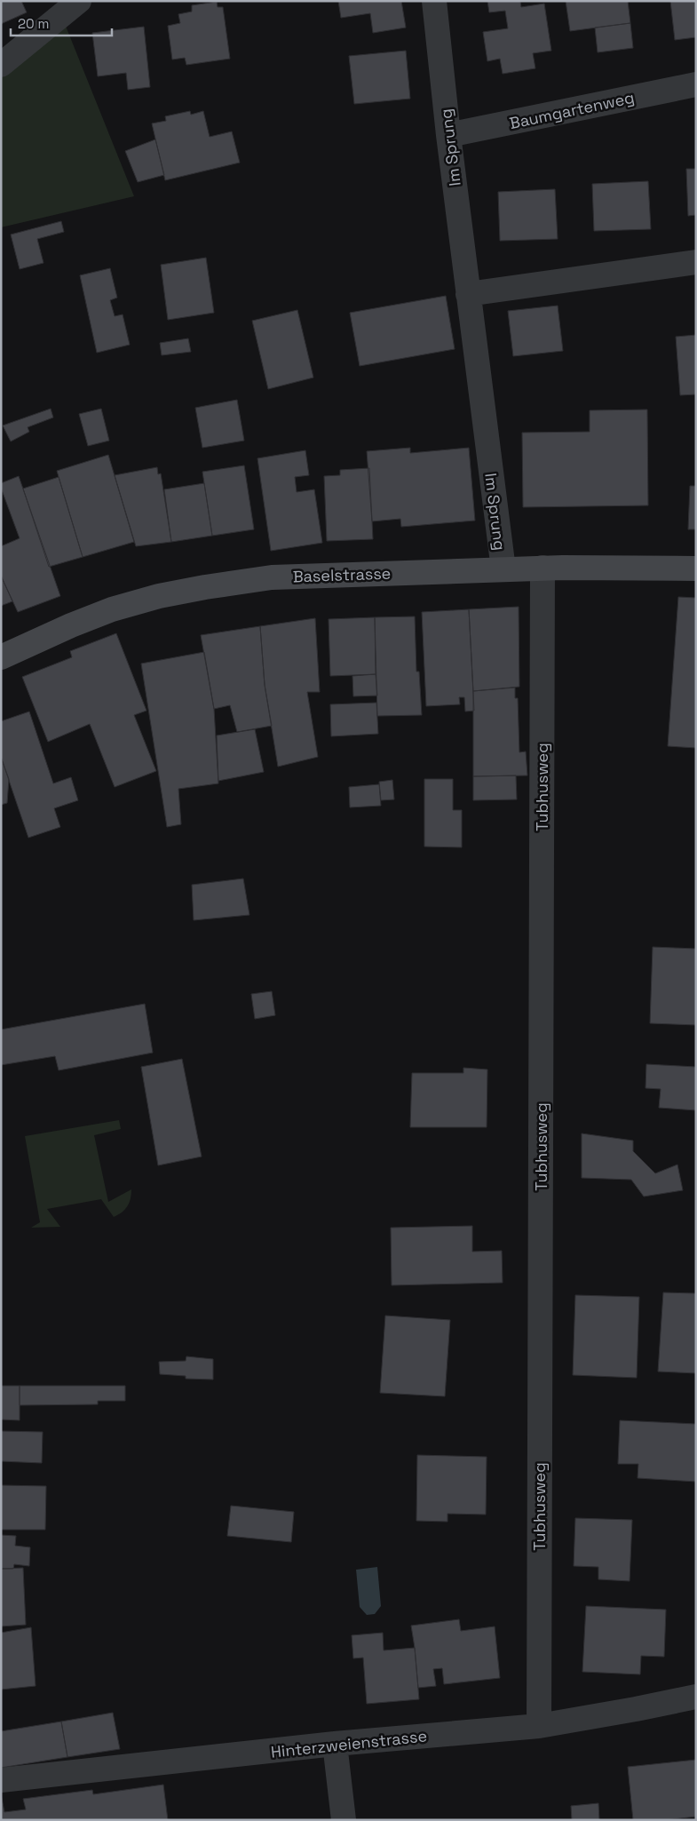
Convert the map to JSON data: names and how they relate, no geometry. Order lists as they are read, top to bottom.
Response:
{
  "streets": {
    "street": [
      "Baumgartenweg",
      "Im Sprung",
      "Baselstrasse",
      "Tubhusweg",
      "Hinterzweienstrasse"
    ]
  },
  "crossings": [
    ["Baumgartenweg", "Im Sprung"],
    ["Im Sprung", "Baselstrasse"],
    ["Baselstrasse", "Tubhusweg"],
    ["Tubhusweg", "Hinterzweienstrasse"]
  ],
  "scale_bar": "20 m"
}
